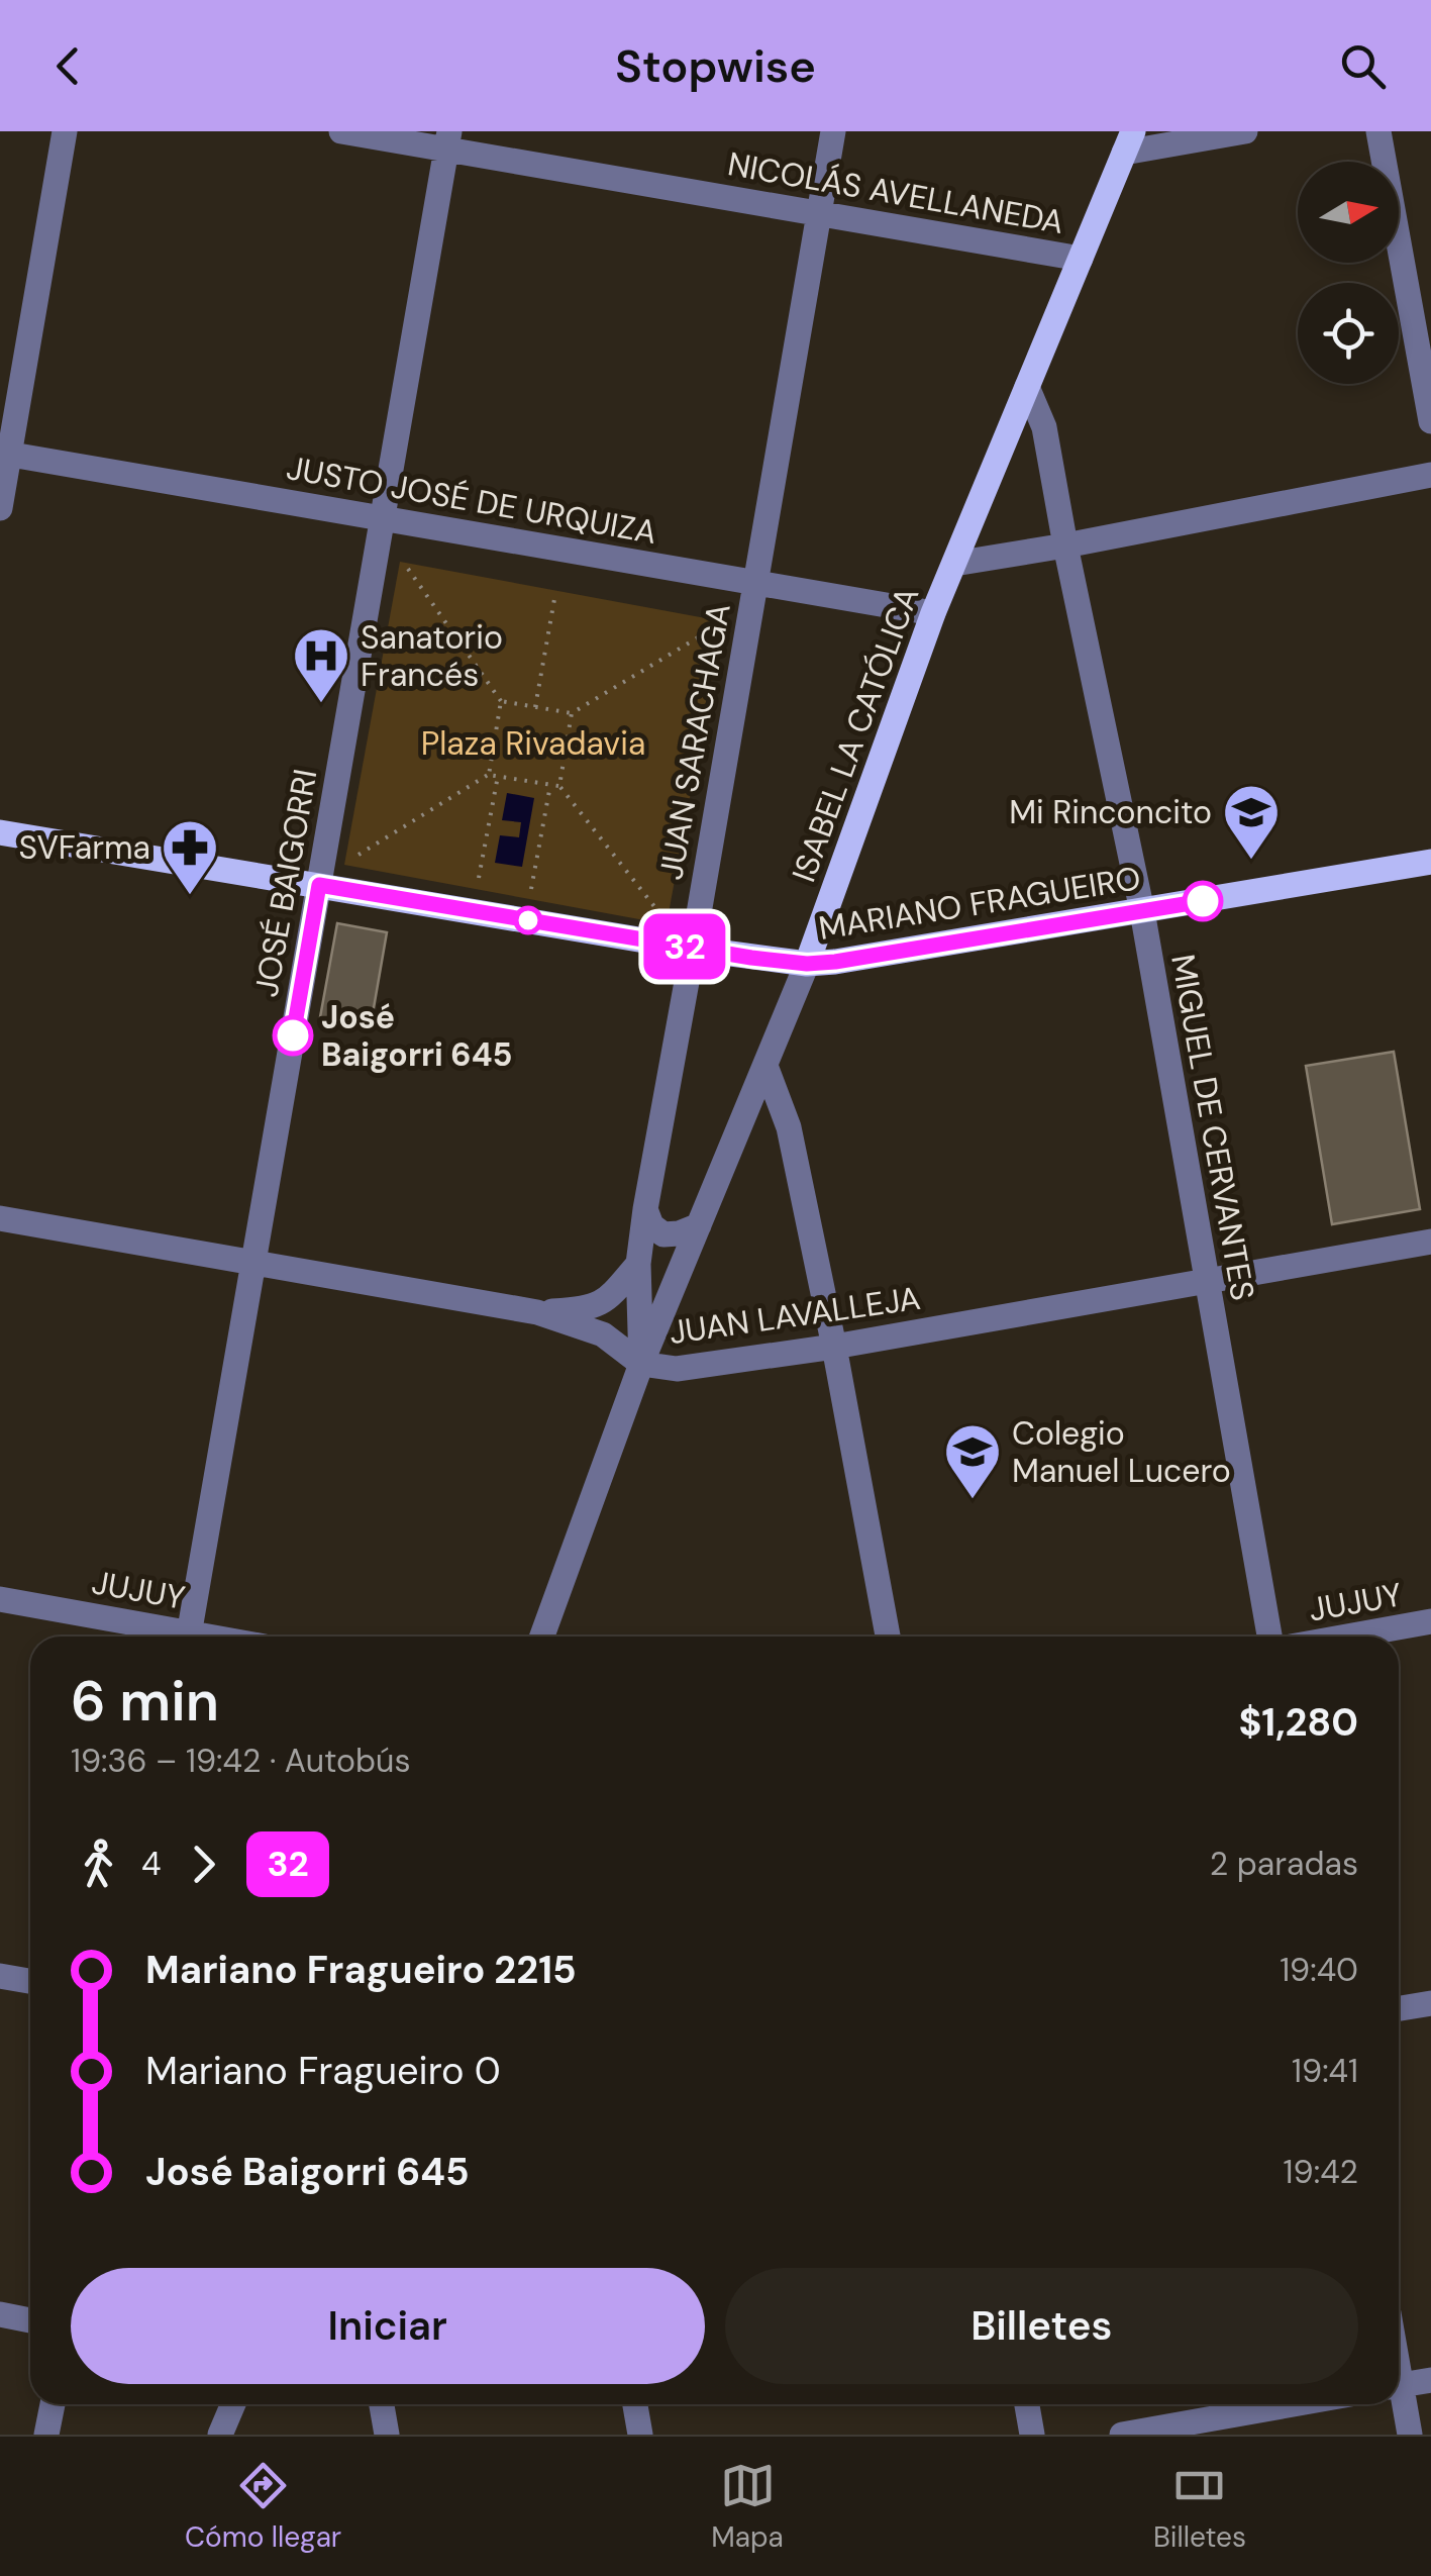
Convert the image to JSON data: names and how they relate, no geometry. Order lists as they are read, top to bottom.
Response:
{
  "streets": {
    "main road": ["ISABEL LA CATÓLICA", "MARIANO FRAGUEIRO"],
    "street": [
      "NICOLÁS AVELLANEDA",
      "JUSTO JOSÉ DE URQUIZA",
      "JUAN SARACHAGA",
      "JOSÉ BAIGORRI",
      "MIGUEL DE CERVANTES",
      "JUAN LAVALLEJA",
      "JUJUY"
    ]
  },
  "crossings": [
    ["NICOLÁS AVELLANEDA", "ISABEL LA CATÓLICA"],
    ["NICOLÁS AVELLANEDA", "JUAN SARACHAGA"],
    ["NICOLÁS AVELLANEDA", "JOSÉ BAIGORRI"],
    ["JUSTO JOSÉ DE URQUIZA", "ISABEL LA CATÓLICA"],
    ["JUSTO JOSÉ DE URQUIZA", "JUAN SARACHAGA"],
    ["JUSTO JOSÉ DE URQUIZA", "JOSÉ BAIGORRI"],
    ["ISABEL LA CATÓLICA", "JUAN SARACHAGA"],
    ["ISABEL LA CATÓLICA", "MARIANO FRAGUEIRO"],
    ["ISABEL LA CATÓLICA", "MIGUEL DE CERVANTES"],
    ["ISABEL LA CATÓLICA", "JUAN LAVALLEJA"],
    ["JUAN SARACHAGA", "MARIANO FRAGUEIRO"],
    ["JUAN SARACHAGA", "JUAN LAVALLEJA"],
    ["JOSÉ BAIGORRI", "MARIANO FRAGUEIRO"],
    ["JOSÉ BAIGORRI", "JUAN LAVALLEJA"],
    ["MARIANO FRAGUEIRO", "MIGUEL DE CERVANTES"],
    ["MIGUEL DE CERVANTES", "JUAN LAVALLEJA"]
  ],
  "parks": ["Plaza Rivadavia"],
  "places": {
    "hospital": ["Sanatorio Francés"],
    "school or university": ["Mi Rinconcito", "Colegio Manuel Lucero"],
    "pharmacy": ["SVFarma"],
    "other": ["José Baigorri 645"]
  },
  "lines": ["bus line 32"],
  "north": "right",
  "page": {
    "header": "Stopwise",
    "on_map": "32",
    "heading": ["6 min", "19:36 – 19:42 · Autobús", "$1,280"],
    "legs": ["4", "32", "2 paradas"],
    "list": [
      {
        "name": "Mariano Fragueiro 2215",
        "value": "19:40"
      },
      {
        "name": "Mariano Fragueiro 0",
        "value": "19:41"
      },
      {
        "name": "José Baigorri 645",
        "value": "19:42"
      }
    ],
    "buttons": ["Iniciar", "Billetes"],
    "tabs": ["Cómo llegar", "Mapa", "Billetes"]
  }
}
